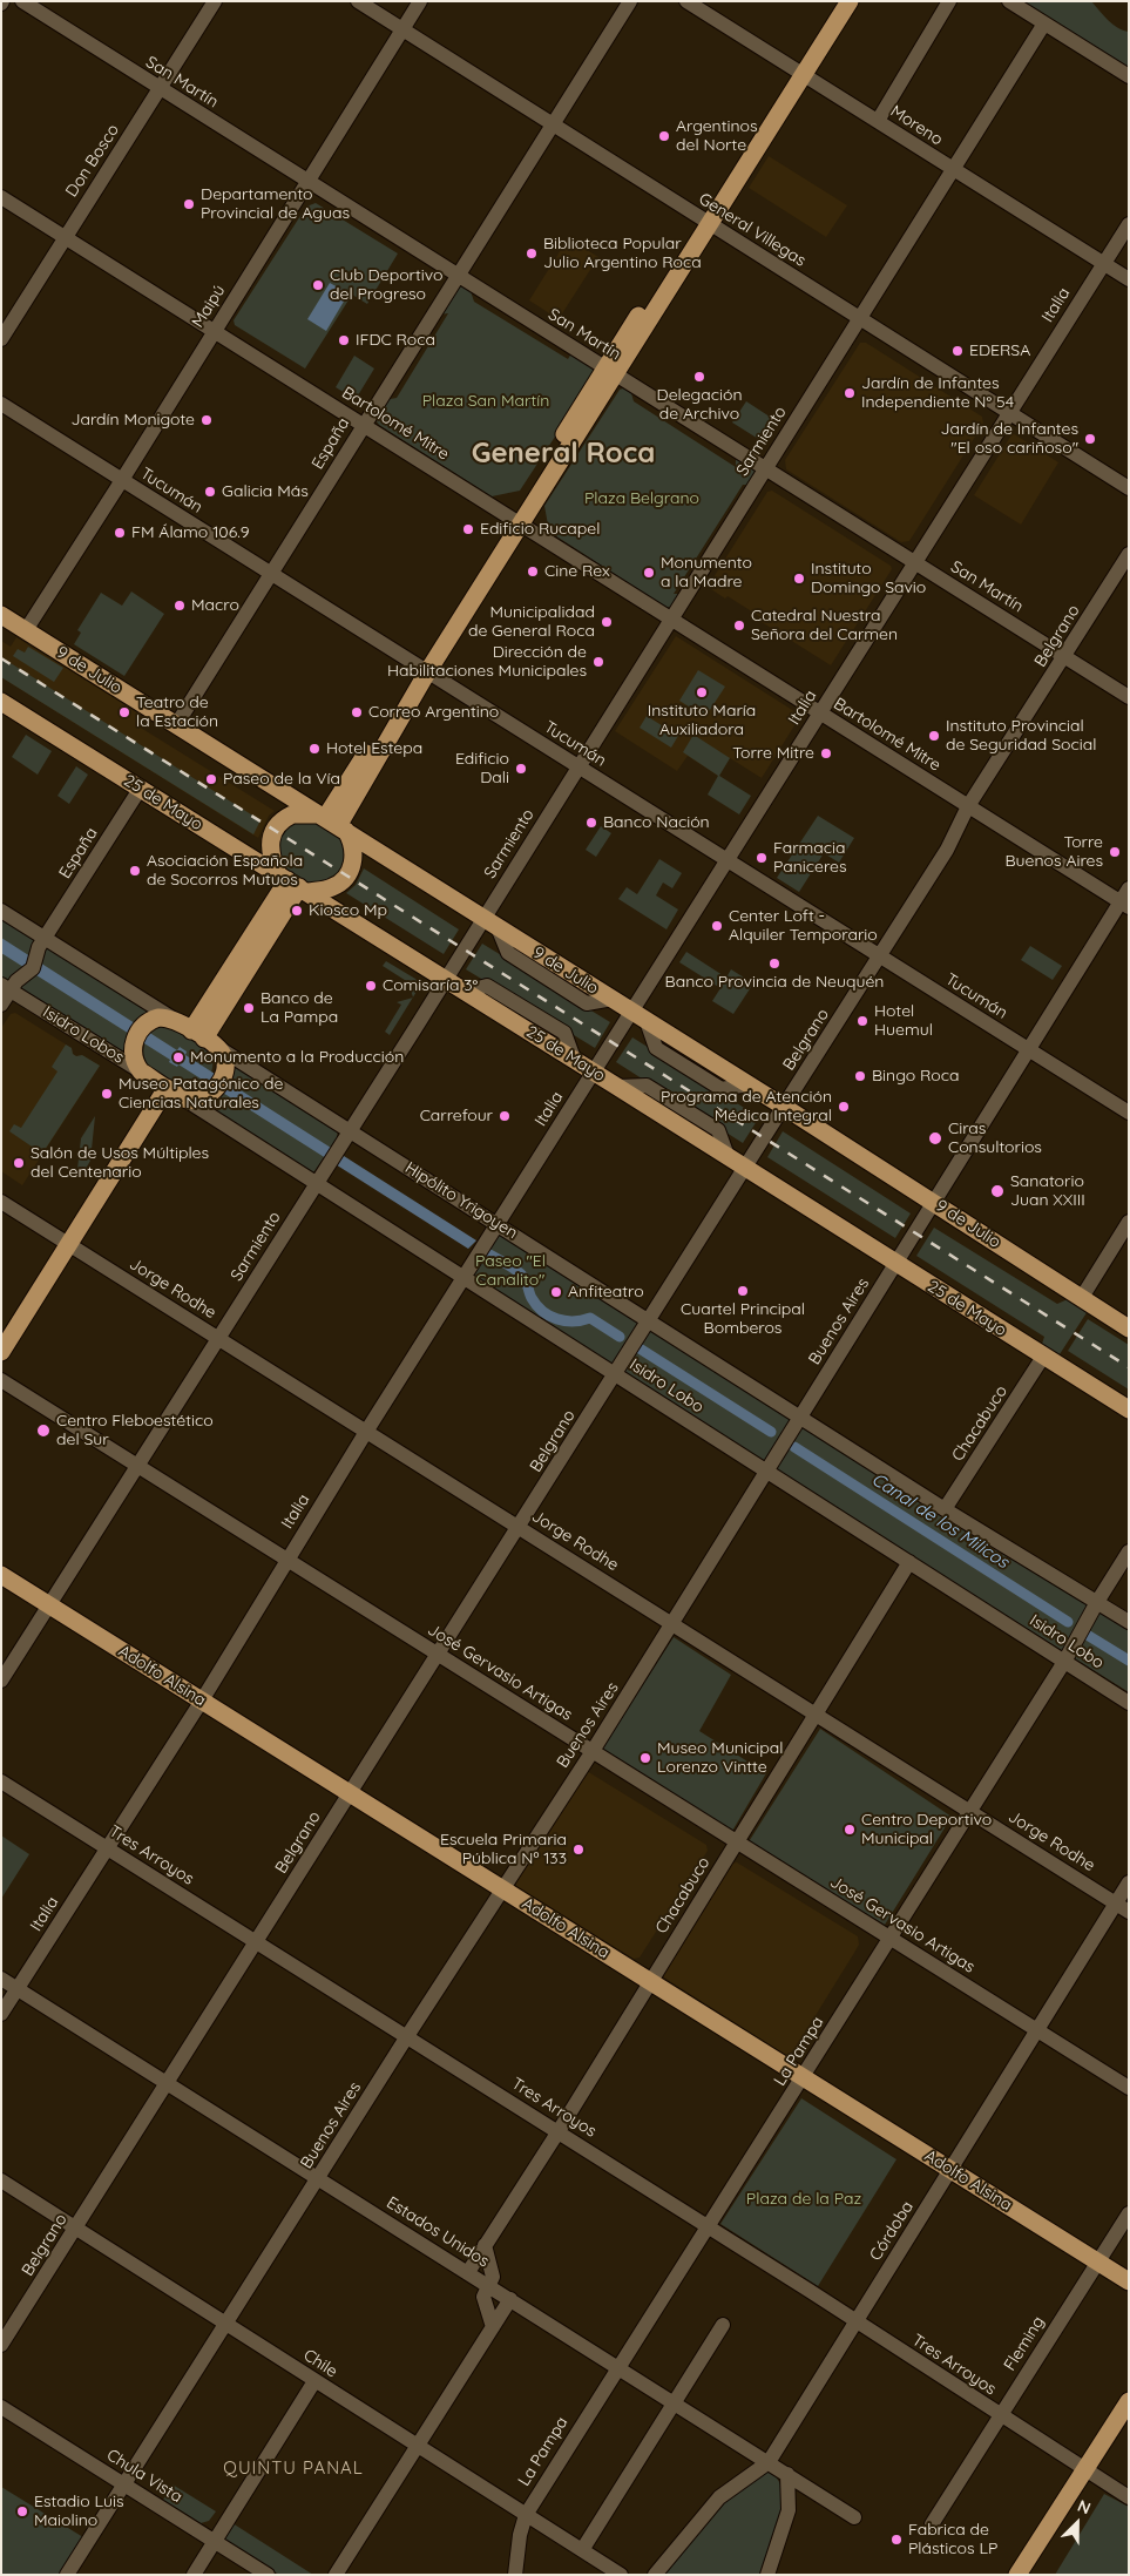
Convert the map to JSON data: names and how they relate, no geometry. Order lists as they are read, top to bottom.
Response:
{
  "streets": {
    "main road": [
      "9 de Julio",
      "25 de Mayo",
      "Isidro Lobos",
      "Hipólito Yrigoyen",
      "Adolfo Alsina"
    ],
    "street": [
      "San Martín",
      "Moreno",
      "Don Bosco",
      "General Villegas",
      "Italia",
      "Maipú",
      "Bartolomé Mitre",
      "Sarmiento",
      "España",
      "Tucumán",
      "Belgrano",
      "Jorge Rodhe",
      "Buenos Aires",
      "Isidro Lobo",
      "Chacabuco",
      "José Gervasio Artigas",
      "Tres Arroyos",
      "La Pampa",
      "Córdoba",
      "Estados Unidos",
      "Fleming",
      "Chile",
      "Chula Vista"
    ]
  },
  "crossings": [
    ["San Martín", "Don Bosco"],
    ["San Martín", "Italia"],
    ["San Martín", "Maipú"],
    ["San Martín", "Sarmiento"],
    ["San Martín", "España"],
    ["San Martín", "Belgrano"],
    ["Moreno", "Italia"],
    ["Moreno", "Sarmiento"],
    ["Don Bosco", "Bartolomé Mitre"],
    ["General Villegas", "Italia"],
    ["General Villegas", "Maipú"],
    ["General Villegas", "Sarmiento"],
    ["General Villegas", "España"],
    ["Italia", "Bartolomé Mitre"],
    ["Italia", "Tucumán"],
    ["Italia", "9 de Julio"],
    ["Italia", "25 de Mayo"],
    ["Italia", "Hipólito Yrigoyen"],
    ["Italia", "Jorge Rodhe"],
    ["Italia", "Isidro Lobo"],
    ["Italia", "José Gervasio Artigas"],
    ["Italia", "Adolfo Alsina"],
    ["Italia", "Tres Arroyos"],
    ["Italia", "Estados Unidos"],
    ["Maipú", "Bartolomé Mitre"],
    ["Maipú", "Tucumán"],
    ["Maipú", "9 de Julio"],
    ["Bartolomé Mitre", "Sarmiento"],
    ["Bartolomé Mitre", "España"],
    ["Bartolomé Mitre", "Belgrano"],
    ["Bartolomé Mitre", "Buenos Aires"],
    ["Sarmiento", "Tucumán"],
    ["Sarmiento", "9 de Julio"],
    ["Sarmiento", "25 de Mayo"],
    ["Sarmiento", "Hipólito Yrigoyen"],
    ["Sarmiento", "Jorge Rodhe"],
    ["Sarmiento", "Isidro Lobo"],
    ["Sarmiento", "José Gervasio Artigas"],
    ["Sarmiento", "Adolfo Alsina"],
    ["España", "Tucumán"],
    ["España", "9 de Julio"],
    ["España", "25 de Mayo"],
    ["España", "Isidro Lobos"],
    ["España", "Hipólito Yrigoyen"],
    ["Tucumán", "Belgrano"],
    ["Tucumán", "Buenos Aires"],
    ["Belgrano", "9 de Julio"],
    ["Belgrano", "25 de Mayo"],
    ["Belgrano", "Hipólito Yrigoyen"],
    ["Belgrano", "Jorge Rodhe"],
    ["Belgrano", "Isidro Lobo"],
    ["Belgrano", "José Gervasio Artigas"],
    ["Belgrano", "Adolfo Alsina"],
    ["Belgrano", "Tres Arroyos"],
    ["Belgrano", "Estados Unidos"],
    ["Belgrano", "Chile"],
    ["9 de Julio", "25 de Mayo"],
    ["9 de Julio", "Buenos Aires"],
    ["25 de Mayo", "Buenos Aires"],
    ["25 de Mayo", "Chacabuco"],
    ["Isidro Lobos", "Hipólito Yrigoyen"],
    ["Isidro Lobos", "Isidro Lobo"],
    ["Hipólito Yrigoyen", "Buenos Aires"],
    ["Hipólito Yrigoyen", "Isidro Lobo"],
    ["Hipólito Yrigoyen", "Chacabuco"],
    ["Hipólito Yrigoyen", "La Pampa"],
    ["Jorge Rodhe", "Buenos Aires"],
    ["Jorge Rodhe", "Chacabuco"],
    ["Jorge Rodhe", "La Pampa"],
    ["Jorge Rodhe", "Córdoba"],
    ["Buenos Aires", "Isidro Lobo"],
    ["Buenos Aires", "José Gervasio Artigas"],
    ["Buenos Aires", "Adolfo Alsina"],
    ["Buenos Aires", "Tres Arroyos"],
    ["Buenos Aires", "Estados Unidos"],
    ["Buenos Aires", "Chile"],
    ["Buenos Aires", "Chula Vista"],
    ["Isidro Lobo", "Chacabuco"],
    ["Isidro Lobo", "La Pampa"],
    ["Chacabuco", "José Gervasio Artigas"],
    ["Chacabuco", "Adolfo Alsina"],
    ["Chacabuco", "Tres Arroyos"],
    ["Chacabuco", "Estados Unidos"],
    ["José Gervasio Artigas", "La Pampa"],
    ["José Gervasio Artigas", "Córdoba"],
    ["Adolfo Alsina", "La Pampa"],
    ["Adolfo Alsina", "Córdoba"],
    ["Adolfo Alsina", "Fleming"],
    ["Tres Arroyos", "La Pampa"],
    ["Tres Arroyos", "Córdoba"],
    ["Tres Arroyos", "Fleming"],
    ["La Pampa", "Estados Unidos"],
    ["La Pampa", "Chile"],
    ["Córdoba", "Estados Unidos"]
  ],
  "districts": ["General Roca", "QUINTU PANAL"],
  "water": ["Canal de los Milicos"],
  "parks": [
    "Plaza San Martín",
    "Plaza Belgrano",
    "Paseo \"El Canalito\"",
    "Plaza de la Paz"
  ],
  "places": [
    "Argentinos del Norte",
    "Departamento Provincial de Aguas",
    "Biblioteca Popular Julio Argentino Roca",
    "Club Deportivo del Progreso",
    "IFDC Roca",
    "EDERSA",
    "Delegación de Archivo",
    "Jardín de Infantes Independiente N° 54",
    "Jardín Monigote",
    "Jardín de Infantes \"El oso cariñoso\"",
    "Galicia Más",
    "Edificio Rucapel",
    "FM Álamo 106.9",
    "Cine Rex",
    "Monumento a la Madre",
    "Instituto Domingo Savio",
    "Macro",
    "Municipalidad de General Roca",
    "Catedral Nuestra Señora del Carmen",
    "Dirección de Habilitaciones Municipales",
    "Instituto María Auxiliadora",
    "Teatro de la Estación",
    "Correo Argentino",
    "Instituto Provincial de Seguridad Social",
    "Hotel Estepa",
    "Torre Mitre",
    "Edificio Dali",
    "Paseo de la Vía",
    "Banco Nación",
    "Torre Buenos Aires",
    "Farmacia Paniceres",
    "Asociación Española de Socorros Mutuos",
    "Kiosco Mp",
    "Center Loft - Alquiler Temporario",
    "Banco Provincia de Neuquén",
    "Comisaría 3°",
    "Banco de La Pampa",
    "Hotel Huemul",
    "Monumento a la Producción",
    "Bingo Roca",
    "Museo Patagónico de Ciencias Naturales",
    "Programa de Atención Médica Integral",
    "Carrefour",
    "Ciras Consultorios",
    "Salón de Usos Múltiples del Centenario",
    "Sanatorio Juan XXIII",
    "Cuartel Principal Bomberos",
    "Anfiteatro",
    "Centro Fleboestético del Sur",
    "Museo Municipal Lorenzo Vintte",
    "Centro Deportivo Municipal",
    "Escuela Primaria Pública Nº 133",
    "Estadio Luis Maiolino",
    "Fabrica de Plásticos LP"
  ],
  "north": "top right"
}
